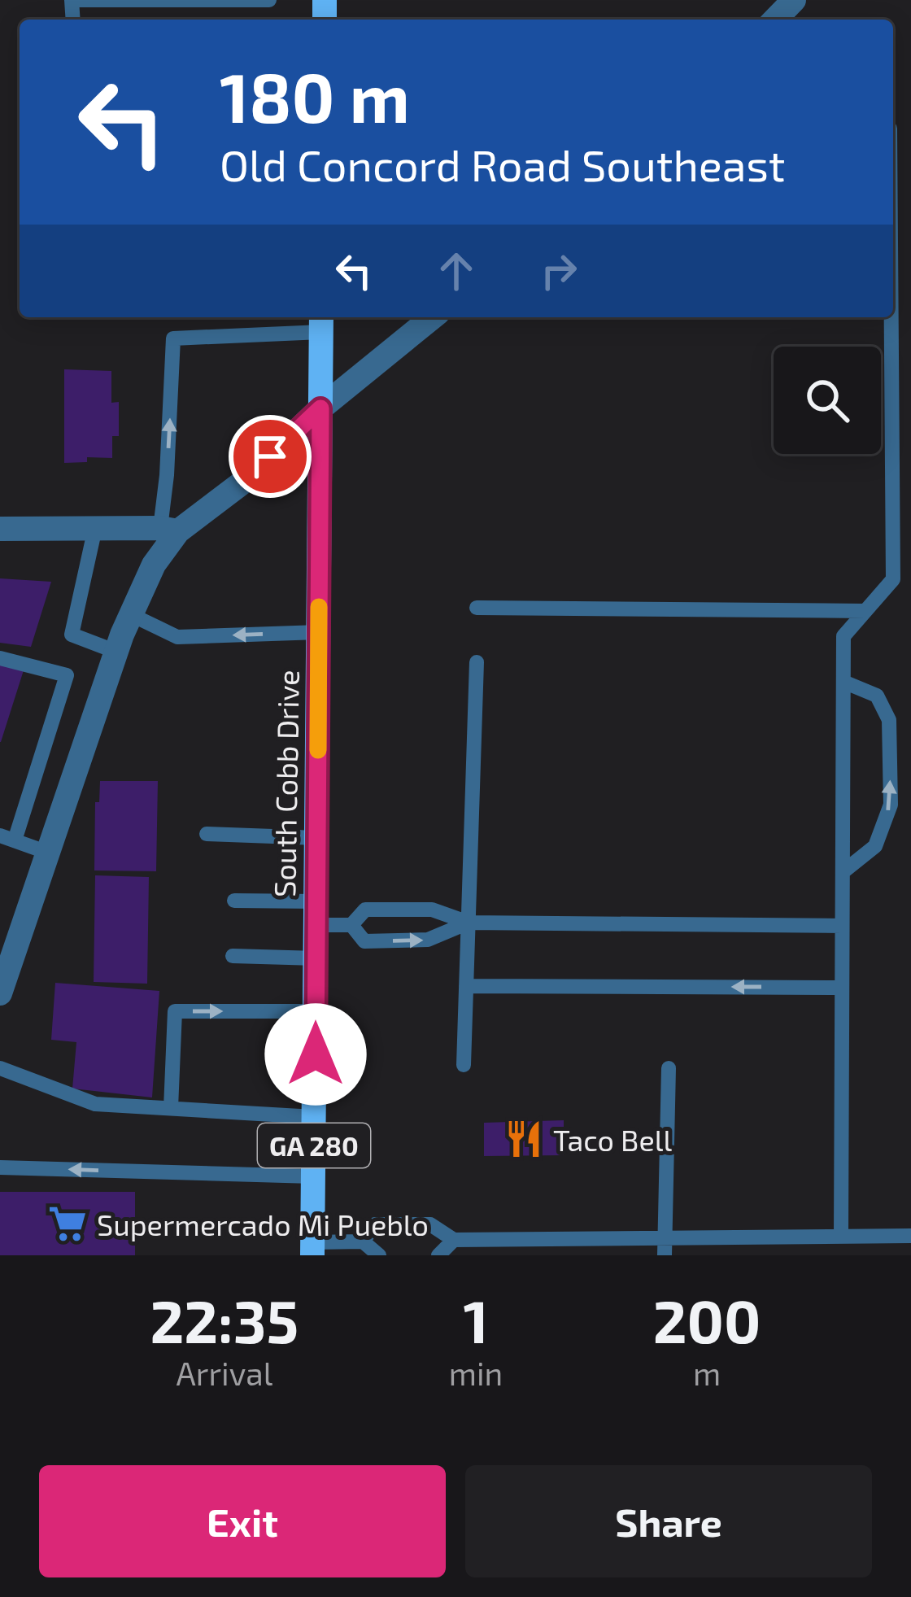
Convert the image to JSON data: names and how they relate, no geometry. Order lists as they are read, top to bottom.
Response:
{
  "streets": {
    "main road": ["South Cobb Drive", "GA 280"]
  },
  "places": {
    "restaurant": ["Taco Bell"],
    "supermarket": ["Supermercado Mi Pueblo"]
  },
  "page": {
    "turn": ["180 m", "Old Concord Road Southeast"],
    "eta": [
      "22:35",
      "Arrival",
      "1",
      "min",
      "200",
      "m"
    ],
    "buttons": ["Exit", "Share"]
  }
}
